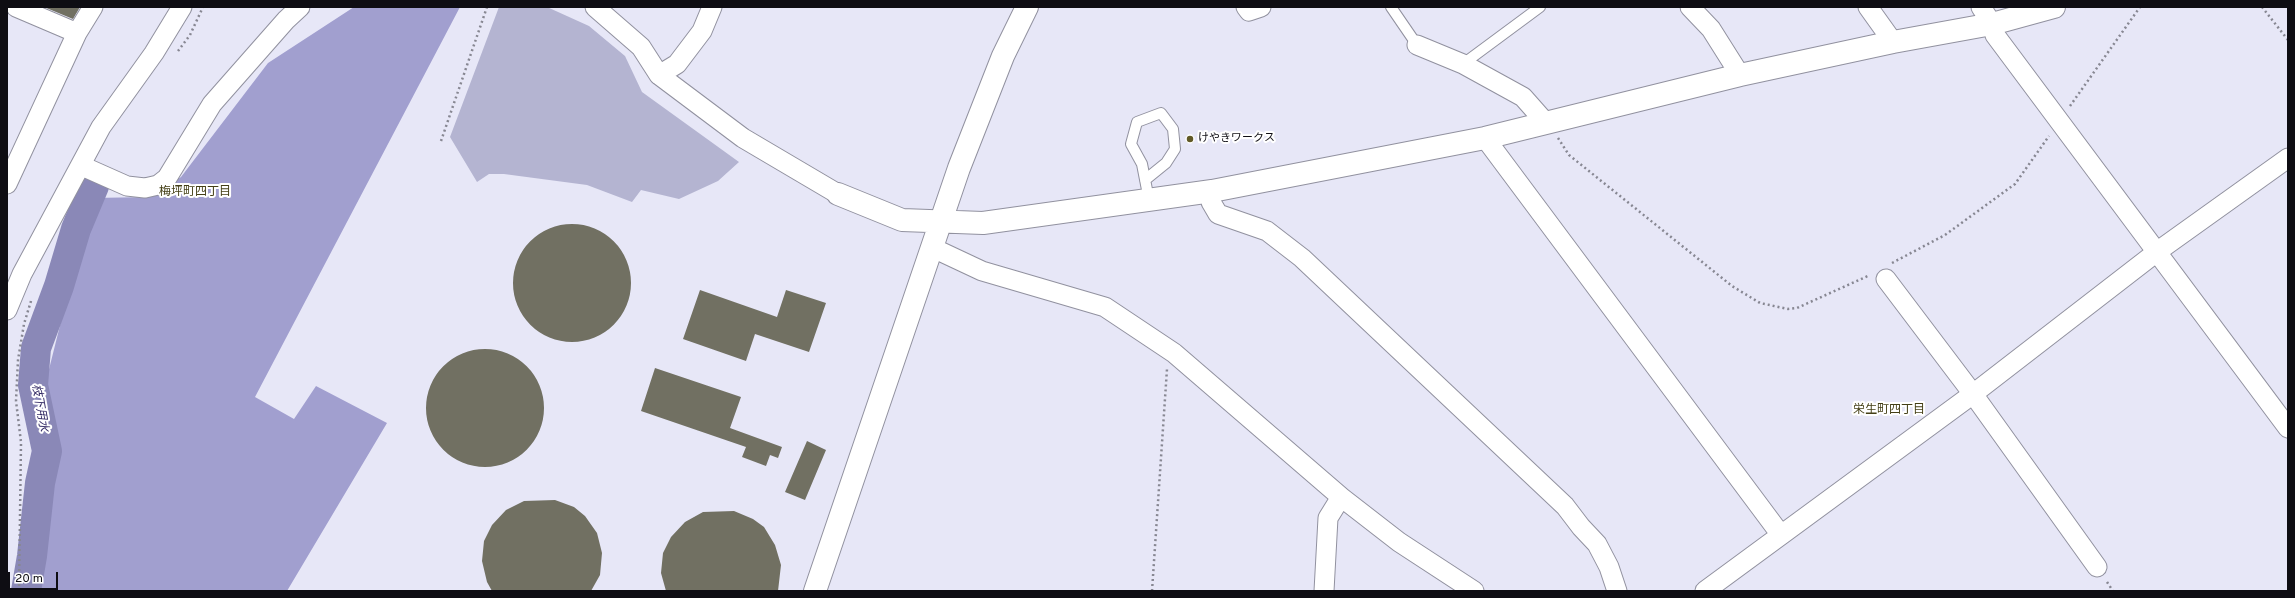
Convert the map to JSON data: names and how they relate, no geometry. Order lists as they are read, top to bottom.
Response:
{
  "districts": ["梅坪町四丁目", "栄生町四丁目"],
  "water": ["枝下用水"],
  "places": ["けやきワークス"],
  "scale_bar": "20 m"
}
